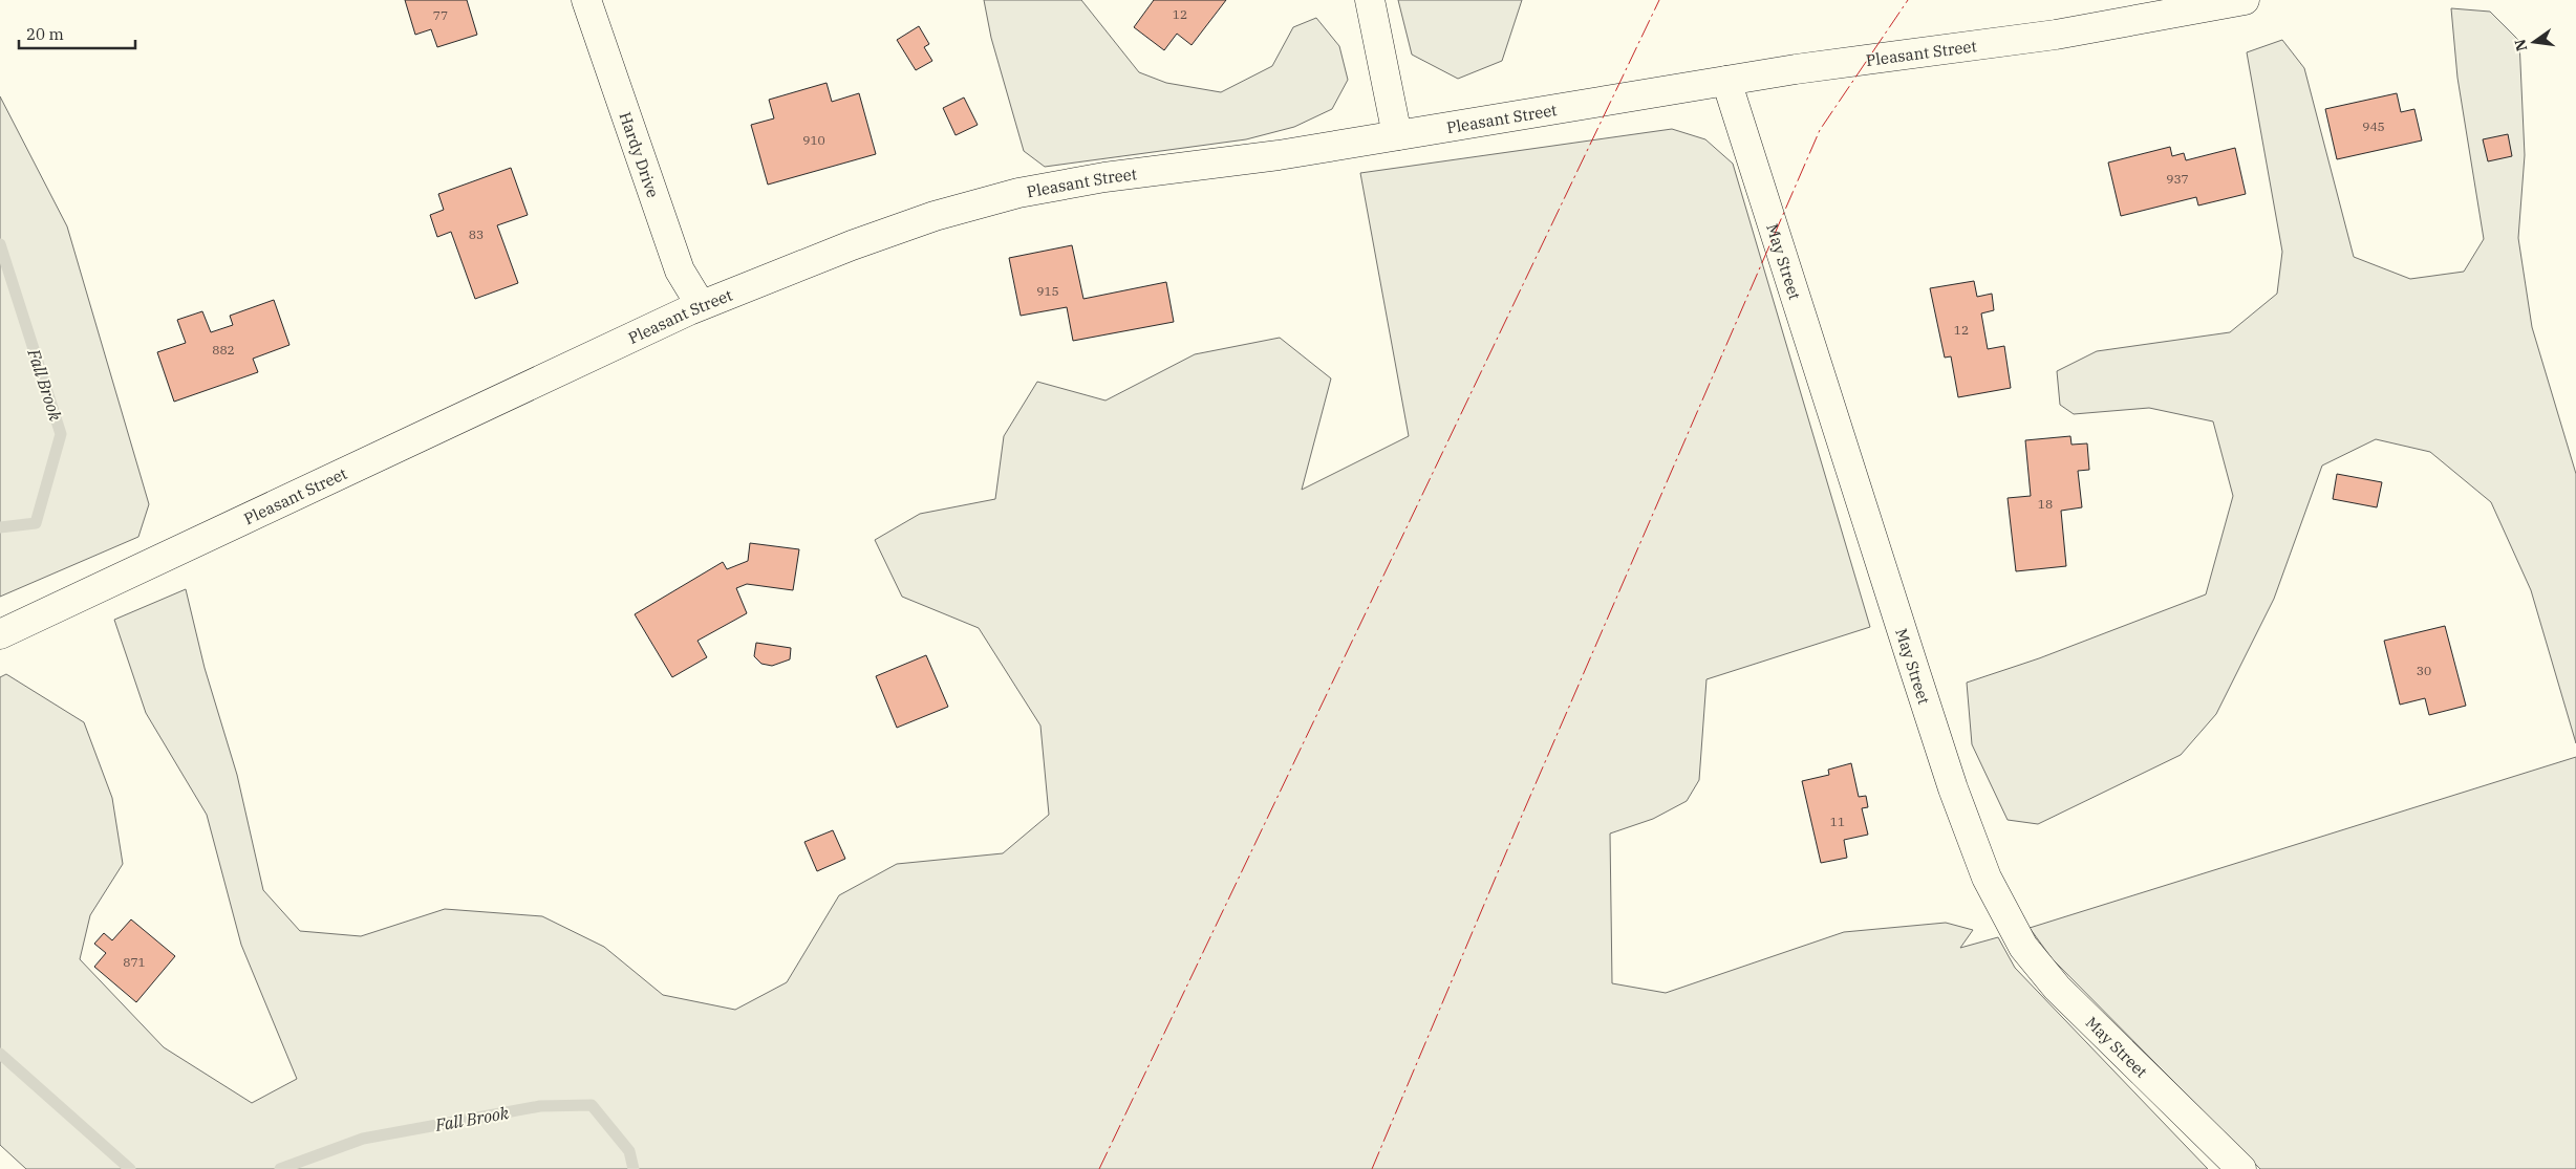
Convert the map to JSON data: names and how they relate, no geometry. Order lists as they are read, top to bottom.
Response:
{
  "streets": {
    "street": ["Pleasant Street", "Hardy Drive", "May Street"]
  },
  "crossings": [
    ["Pleasant Street", "Hardy Drive"],
    ["Pleasant Street", "May Street"]
  ],
  "water": ["Fall Brook"],
  "house_numbers": [
    "12",
    "77",
    "945",
    "910",
    "937",
    "83",
    "915",
    "12",
    "882",
    "18",
    "30",
    "11",
    "871"
  ],
  "scale_bar": "20 m",
  "north": "left"
}
